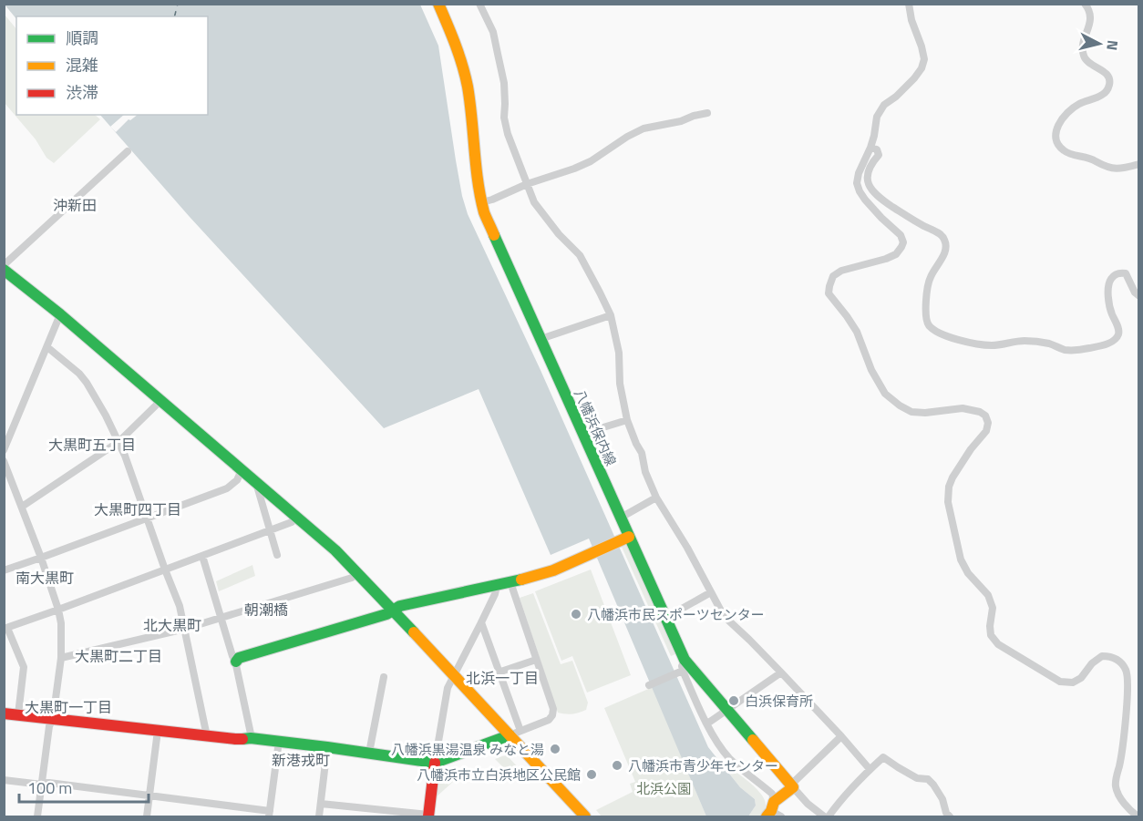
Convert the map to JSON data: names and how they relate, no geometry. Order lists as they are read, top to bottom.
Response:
{
  "streets": {
    "street": ["八幡浜保内線"]
  },
  "districts": [
    "沖新田",
    "大黒町五丁目",
    "大黒町四丁目",
    "南大黒町",
    "朝潮橋",
    "北大黒町",
    "大黒町二丁目",
    "北浜一丁目",
    "大黒町一丁目",
    "新港戎町"
  ],
  "parks": ["北浜公園"],
  "places": [
    "八幡浜市民スポーツセンター",
    "白浜保育所",
    "八幡浜黒湯温泉 みなと湯",
    "八幡浜市青少年センター",
    "八幡浜市立白浜地区公民館"
  ],
  "legend": ["順調", "混雑", "渋滞"],
  "scale_bar": "100 m",
  "north": "right"
}
